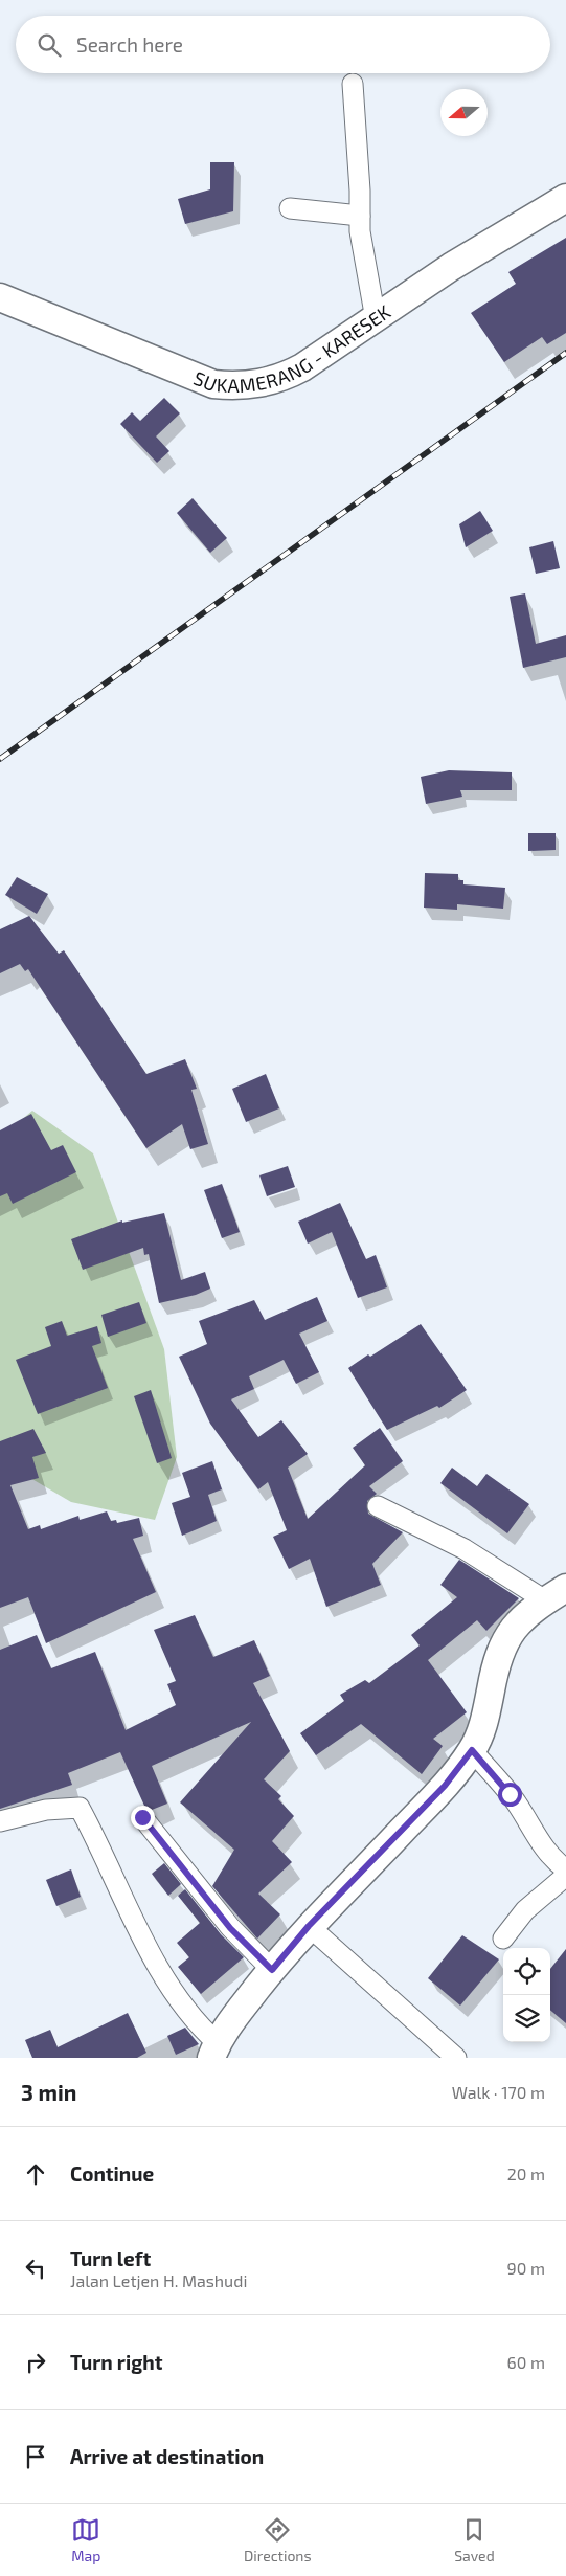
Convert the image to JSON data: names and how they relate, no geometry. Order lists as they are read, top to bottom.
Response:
{
  "streets": {
    "street": ["SUKAMERANG - KARESEK"]
  },
  "north": "left",
  "page": {
    "search": "Search here",
    "heading": ["3 min", "Walk · 170 m"],
    "list": [
      ["Continue", "20 m"],
      ["Turn left", "Jalan Letjen H. Mashudi", "90 m"],
      ["Turn right", "60 m"],
      "Arrive at destination"
    ],
    "nav": ["Map", "Directions", "Saved"]
  }
}
